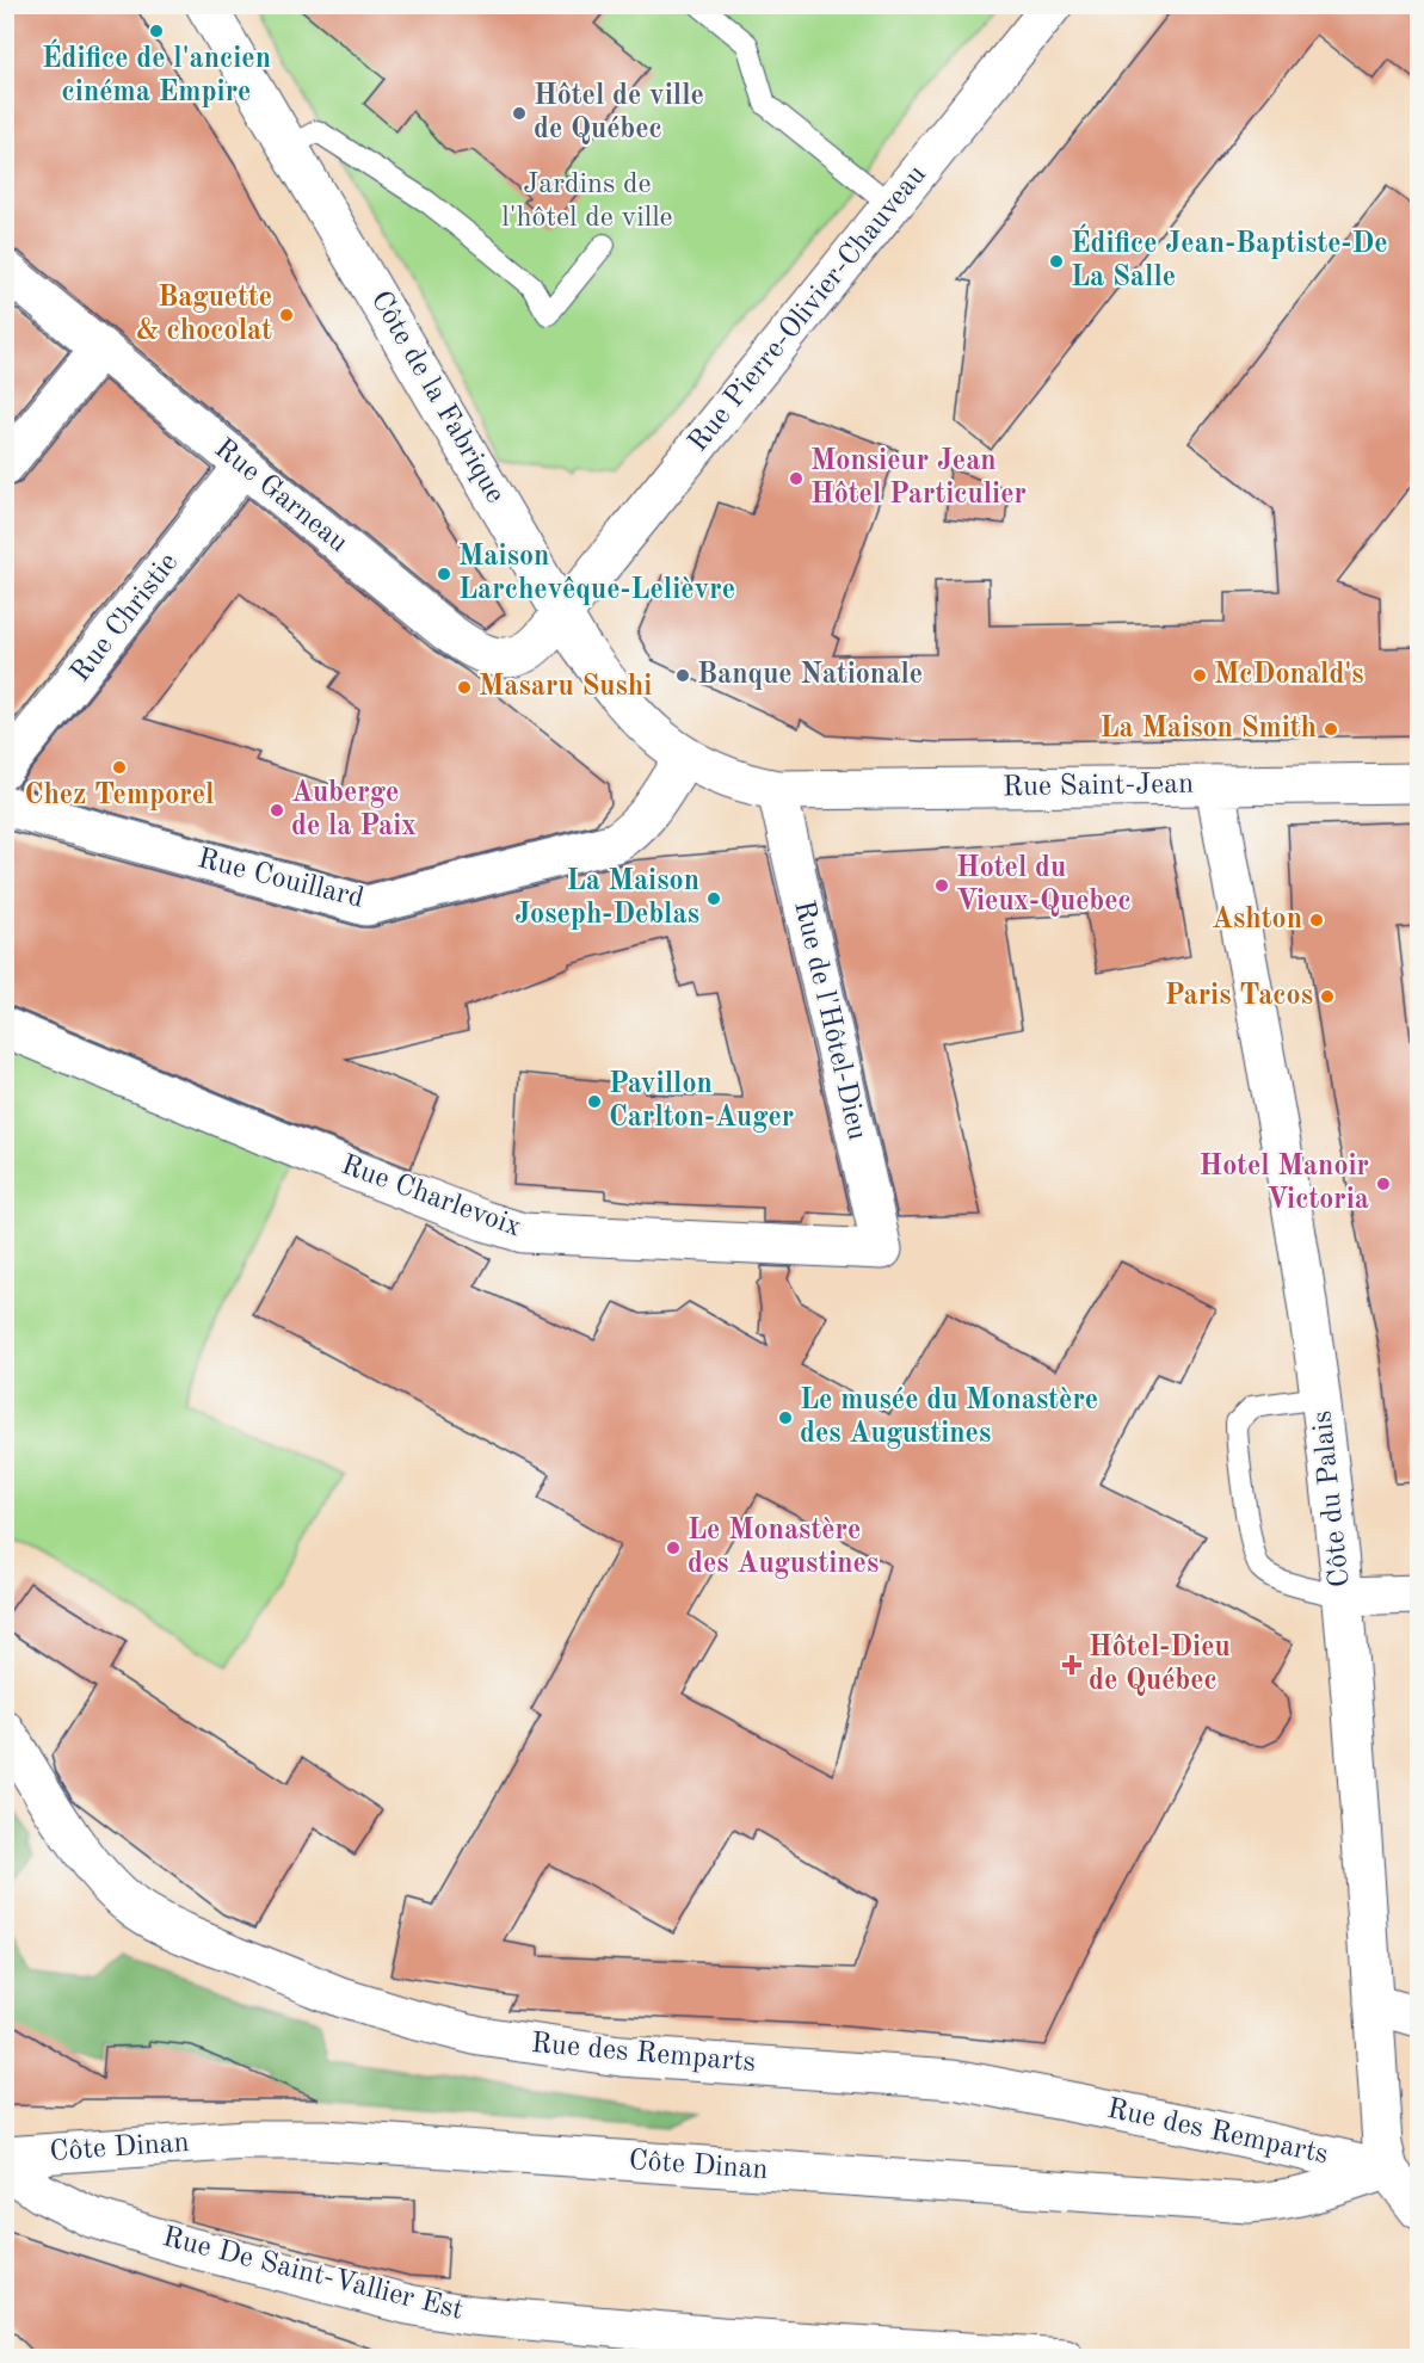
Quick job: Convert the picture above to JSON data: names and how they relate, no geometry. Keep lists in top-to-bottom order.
{
  "streets": {
    "street": [
      "Rue Pierre-Olivier-Chauveau",
      "Côte de la Fabrique",
      "Rue Garneau",
      "Rue Christie",
      "Rue Saint-Jean",
      "Rue Couillard",
      "Rue de l'Hôtel-Dieu",
      "Rue Charlevoix",
      "Côte du Palais",
      "Rue des Remparts",
      "Côte Dinan",
      "Rue De Saint-Vallier Est"
    ]
  },
  "crossings": [
    ["Rue Pierre-Olivier-Chauveau", "Côte de la Fabrique"],
    ["Rue Pierre-Olivier-Chauveau", "Rue Garneau"],
    ["Côte de la Fabrique", "Rue Garneau"],
    ["Côte de la Fabrique", "Rue Saint-Jean"],
    ["Côte de la Fabrique", "Rue Couillard"],
    ["Côte de la Fabrique", "Rue de l'Hôtel-Dieu"],
    ["Rue Garneau", "Rue Christie"],
    ["Rue Saint-Jean", "Rue de l'Hôtel-Dieu"],
    ["Rue Saint-Jean", "Côte du Palais"],
    ["Rue de l'Hôtel-Dieu", "Rue Charlevoix"],
    ["Côte du Palais", "Rue des Remparts"],
    ["Côte du Palais", "Côte Dinan"],
    ["Rue des Remparts", "Côte Dinan"]
  ],
  "parks": ["Jardins de l'hôtel de ville"],
  "places": {
    "other": [
      "Édifice de l'ancien cinéma Empire",
      "Hôtel de ville de Québec",
      "Édifice Jean-Baptiste-De La Salle",
      "Baguette & chocolat",
      "Monsieur Jean Hôtel Particulier",
      "Maison Larchevêque-Lelièvre",
      "Banque Nationale",
      "McDonald's",
      "Masaru Sushi",
      "La Maison Smith",
      "Chez Temporel",
      "Auberge de la Paix",
      "Hotel du Vieux-Quebec",
      "La Maison Joseph-Deblas",
      "Ashton",
      "Paris Tacos",
      "Pavillon Carlton-Auger",
      "Hotel Manoir Victoria",
      "Le musée du Monastère des Augustines",
      "Le Monastère des Augustines"
    ],
    "health": ["Hôtel-Dieu de Québec"]
  }
}
